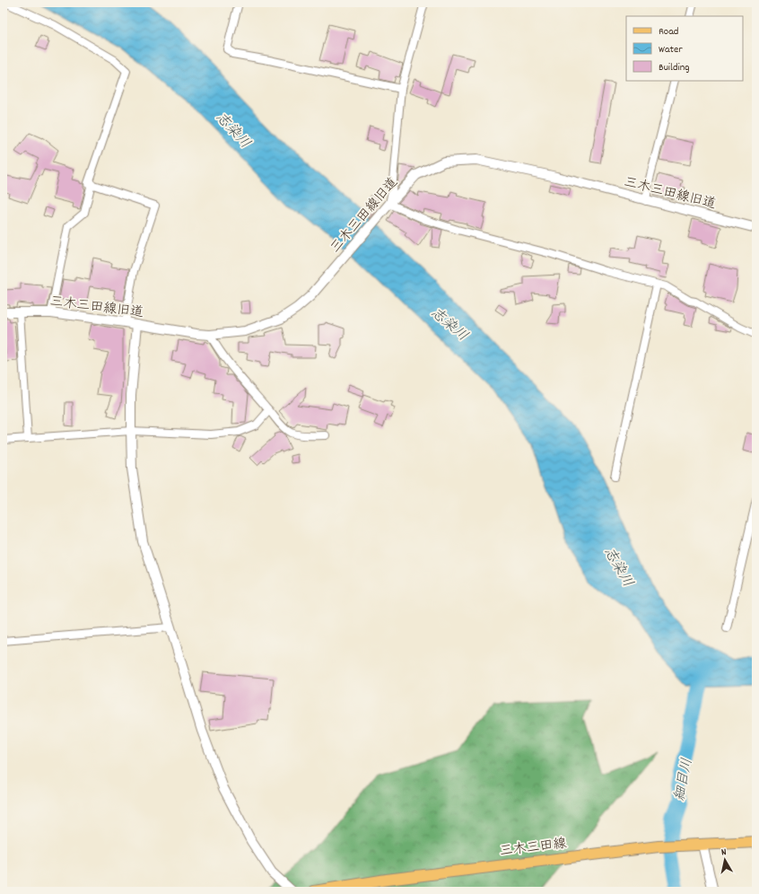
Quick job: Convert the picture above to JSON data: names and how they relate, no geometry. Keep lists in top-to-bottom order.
{
  "streets": {
    "main road": ["三木三田線"],
    "street": ["三木三田線旧道"]
  },
  "water": ["志染川", "細目川"],
  "legend": ["Road", "Water", "Building"],
  "north": "top"
}
